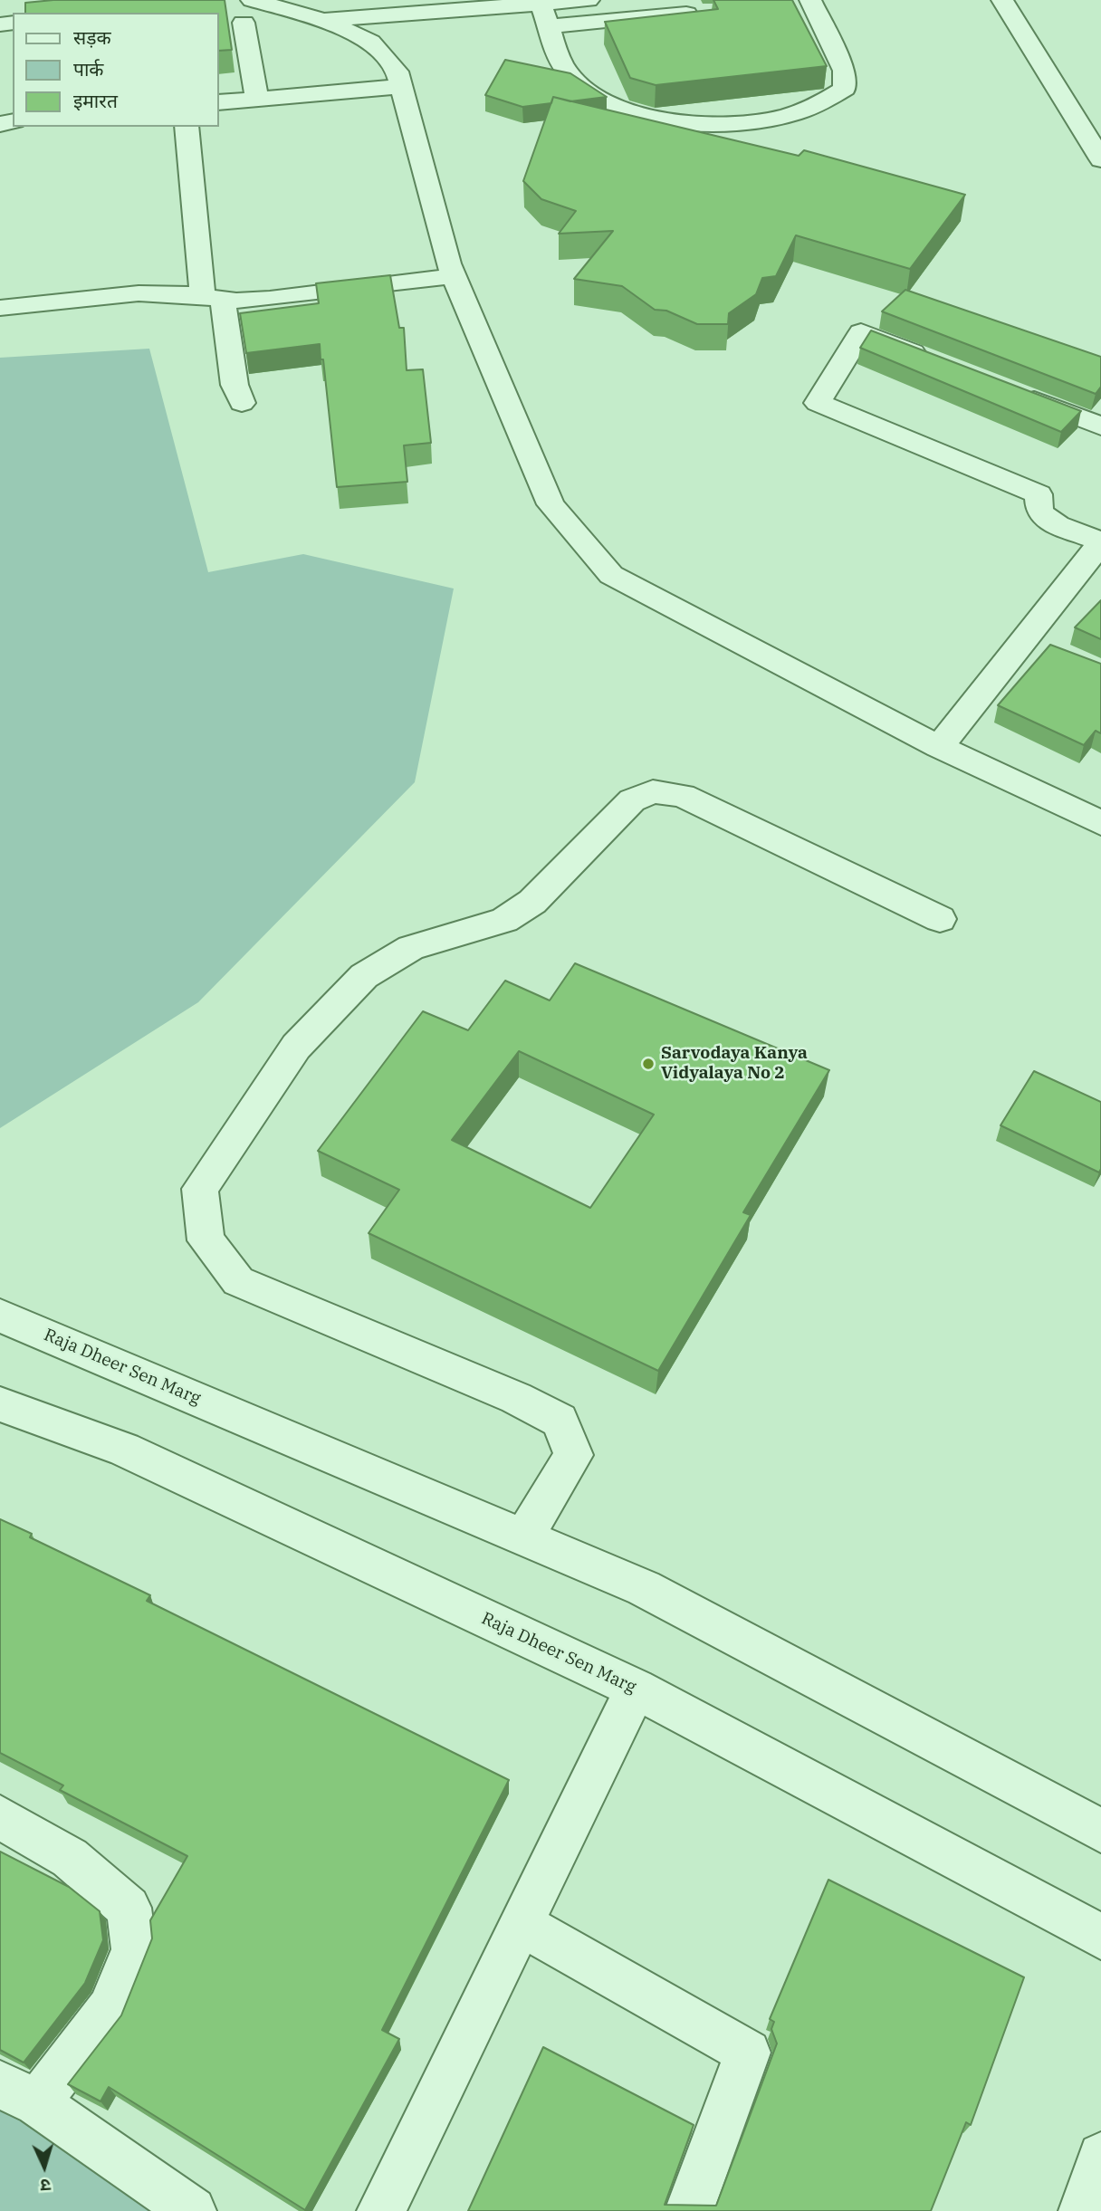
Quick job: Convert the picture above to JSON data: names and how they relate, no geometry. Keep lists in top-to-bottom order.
{
  "streets": {
    "street": ["Raja Dheer Sen Marg"]
  },
  "places": ["Sarvodaya Kanya Vidyalaya No 2"],
  "legend": ["सड़क", "पार्क", "इमारत"],
  "north": "bottom"
}
